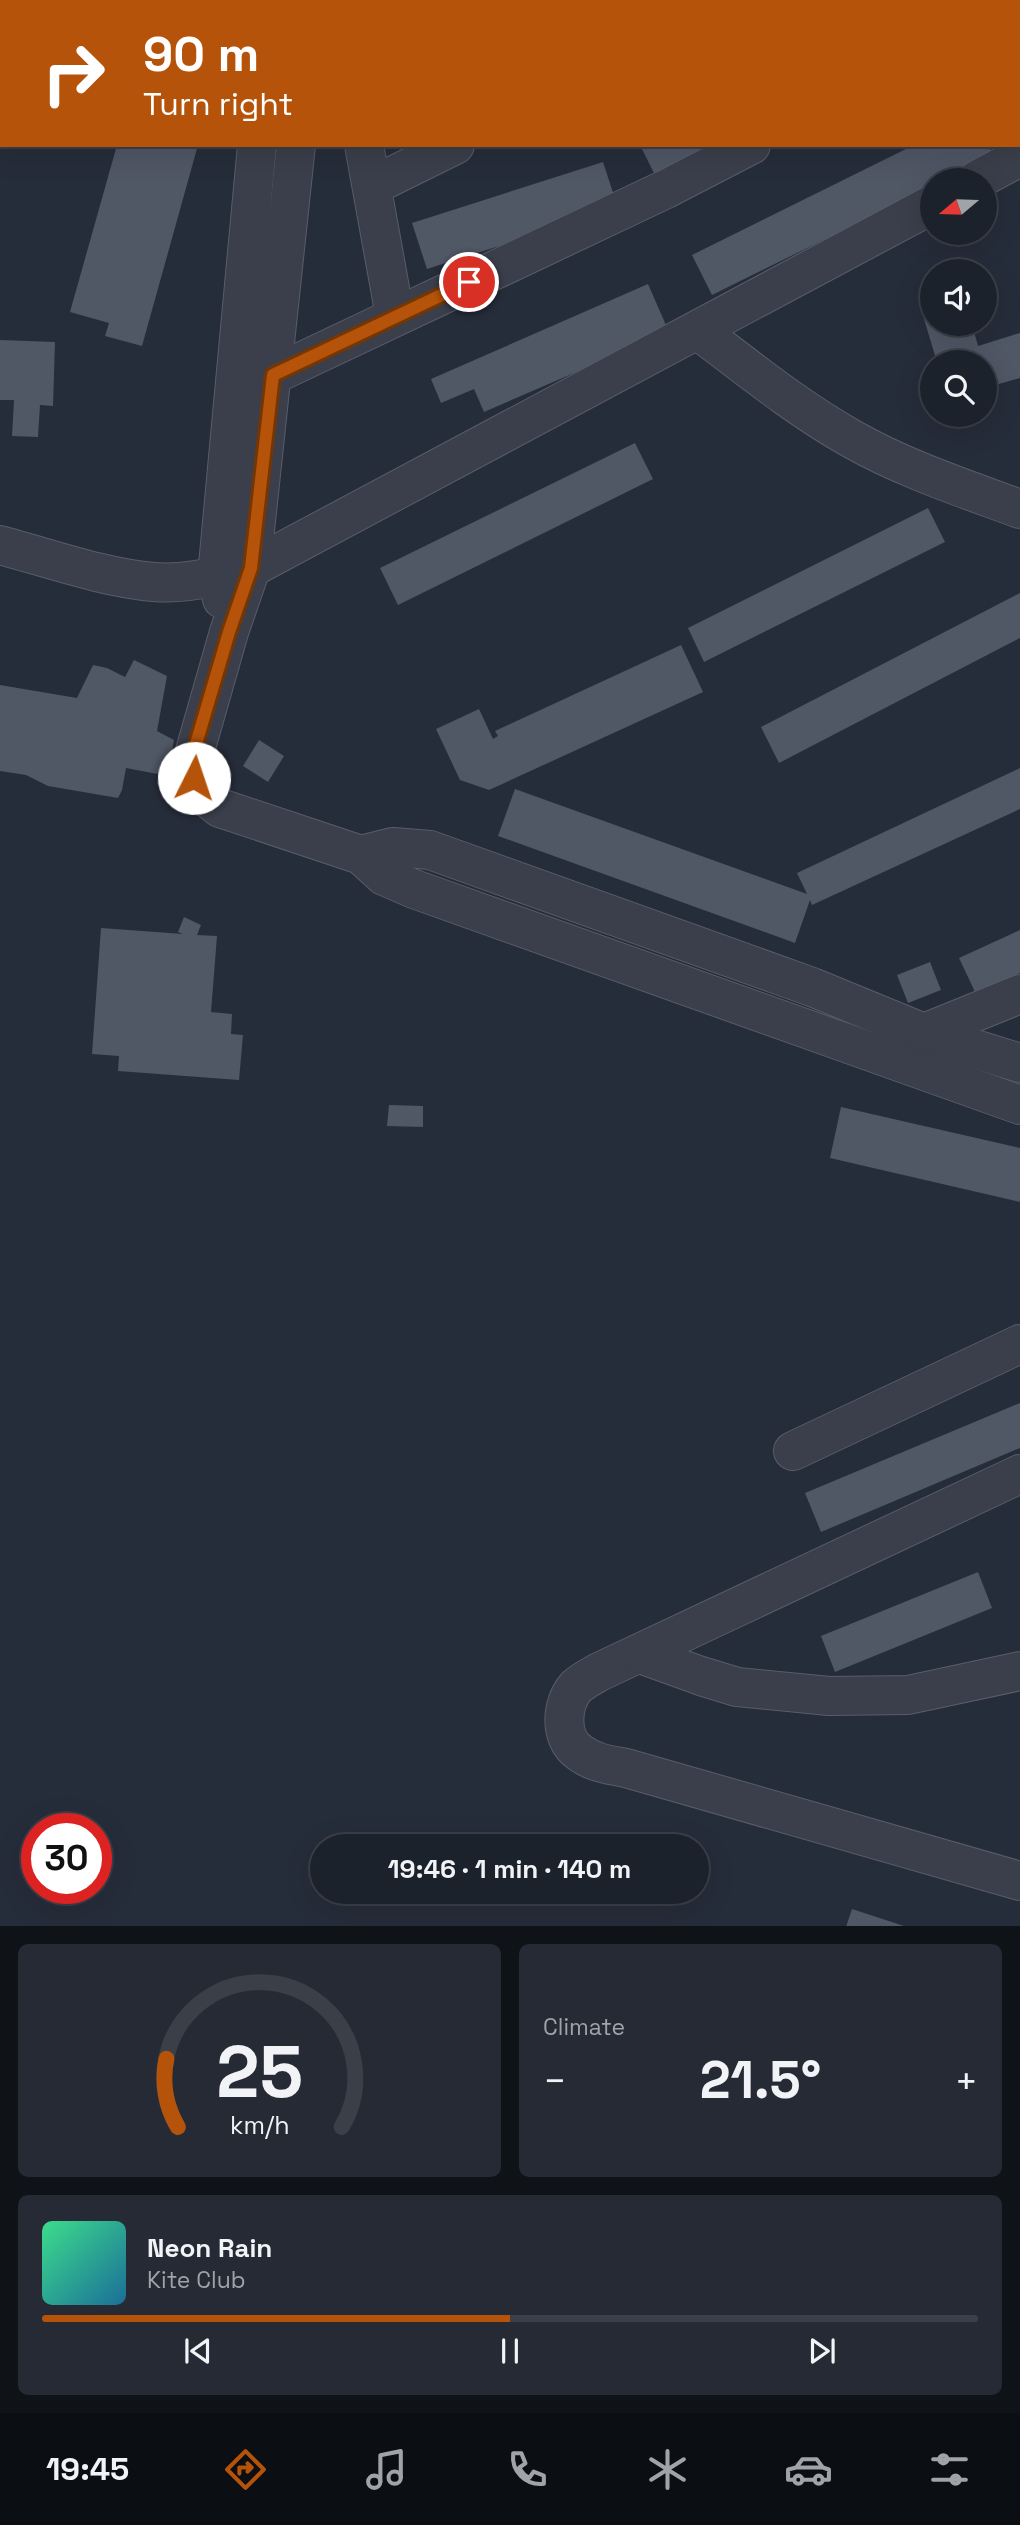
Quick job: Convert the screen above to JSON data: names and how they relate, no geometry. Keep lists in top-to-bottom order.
{
  "north": "left",
  "page": {
    "turn": ["90 m", "Turn right"],
    "limit": "30",
    "trip": "19:46 · 1 min · 140 m",
    "tile": "Climate",
    "heat": ["−", "21.5°", "+"],
    "song": ["Neon Rain", "Kite Club"],
    "tabs": "19:45",
    "gauge": ["25", "km/h"]
  }
}
